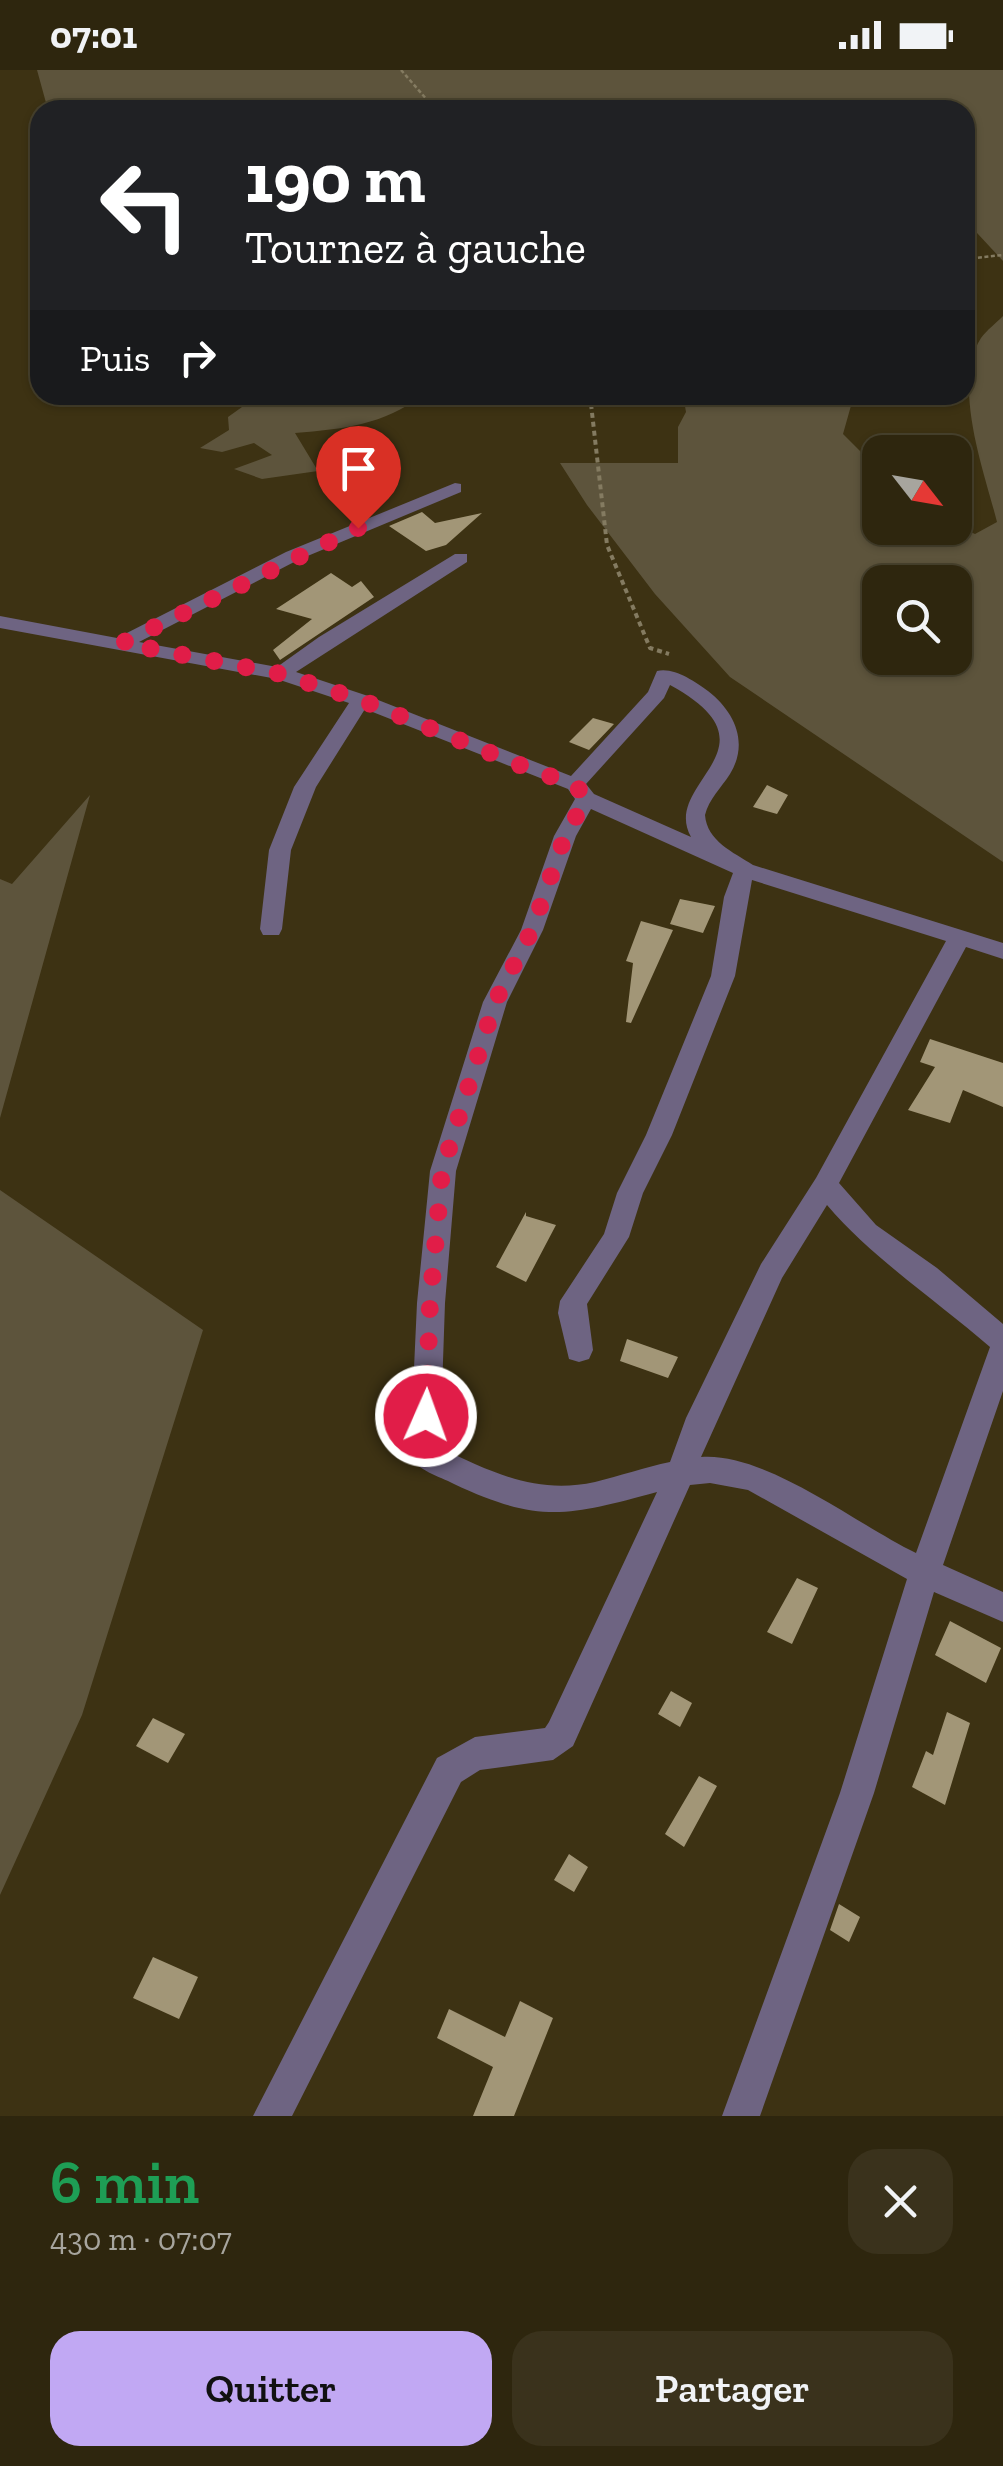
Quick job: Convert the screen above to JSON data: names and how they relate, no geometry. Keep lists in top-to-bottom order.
{
  "north": "bottom right",
  "page": {
    "status": "07:01",
    "turn": ["190 m", "Tournez à gauche"],
    "then": "Puis",
    "heading": ["6 min", "430 m · 07:07"],
    "buttons": ["Quitter", "Partager"]
  }
}
